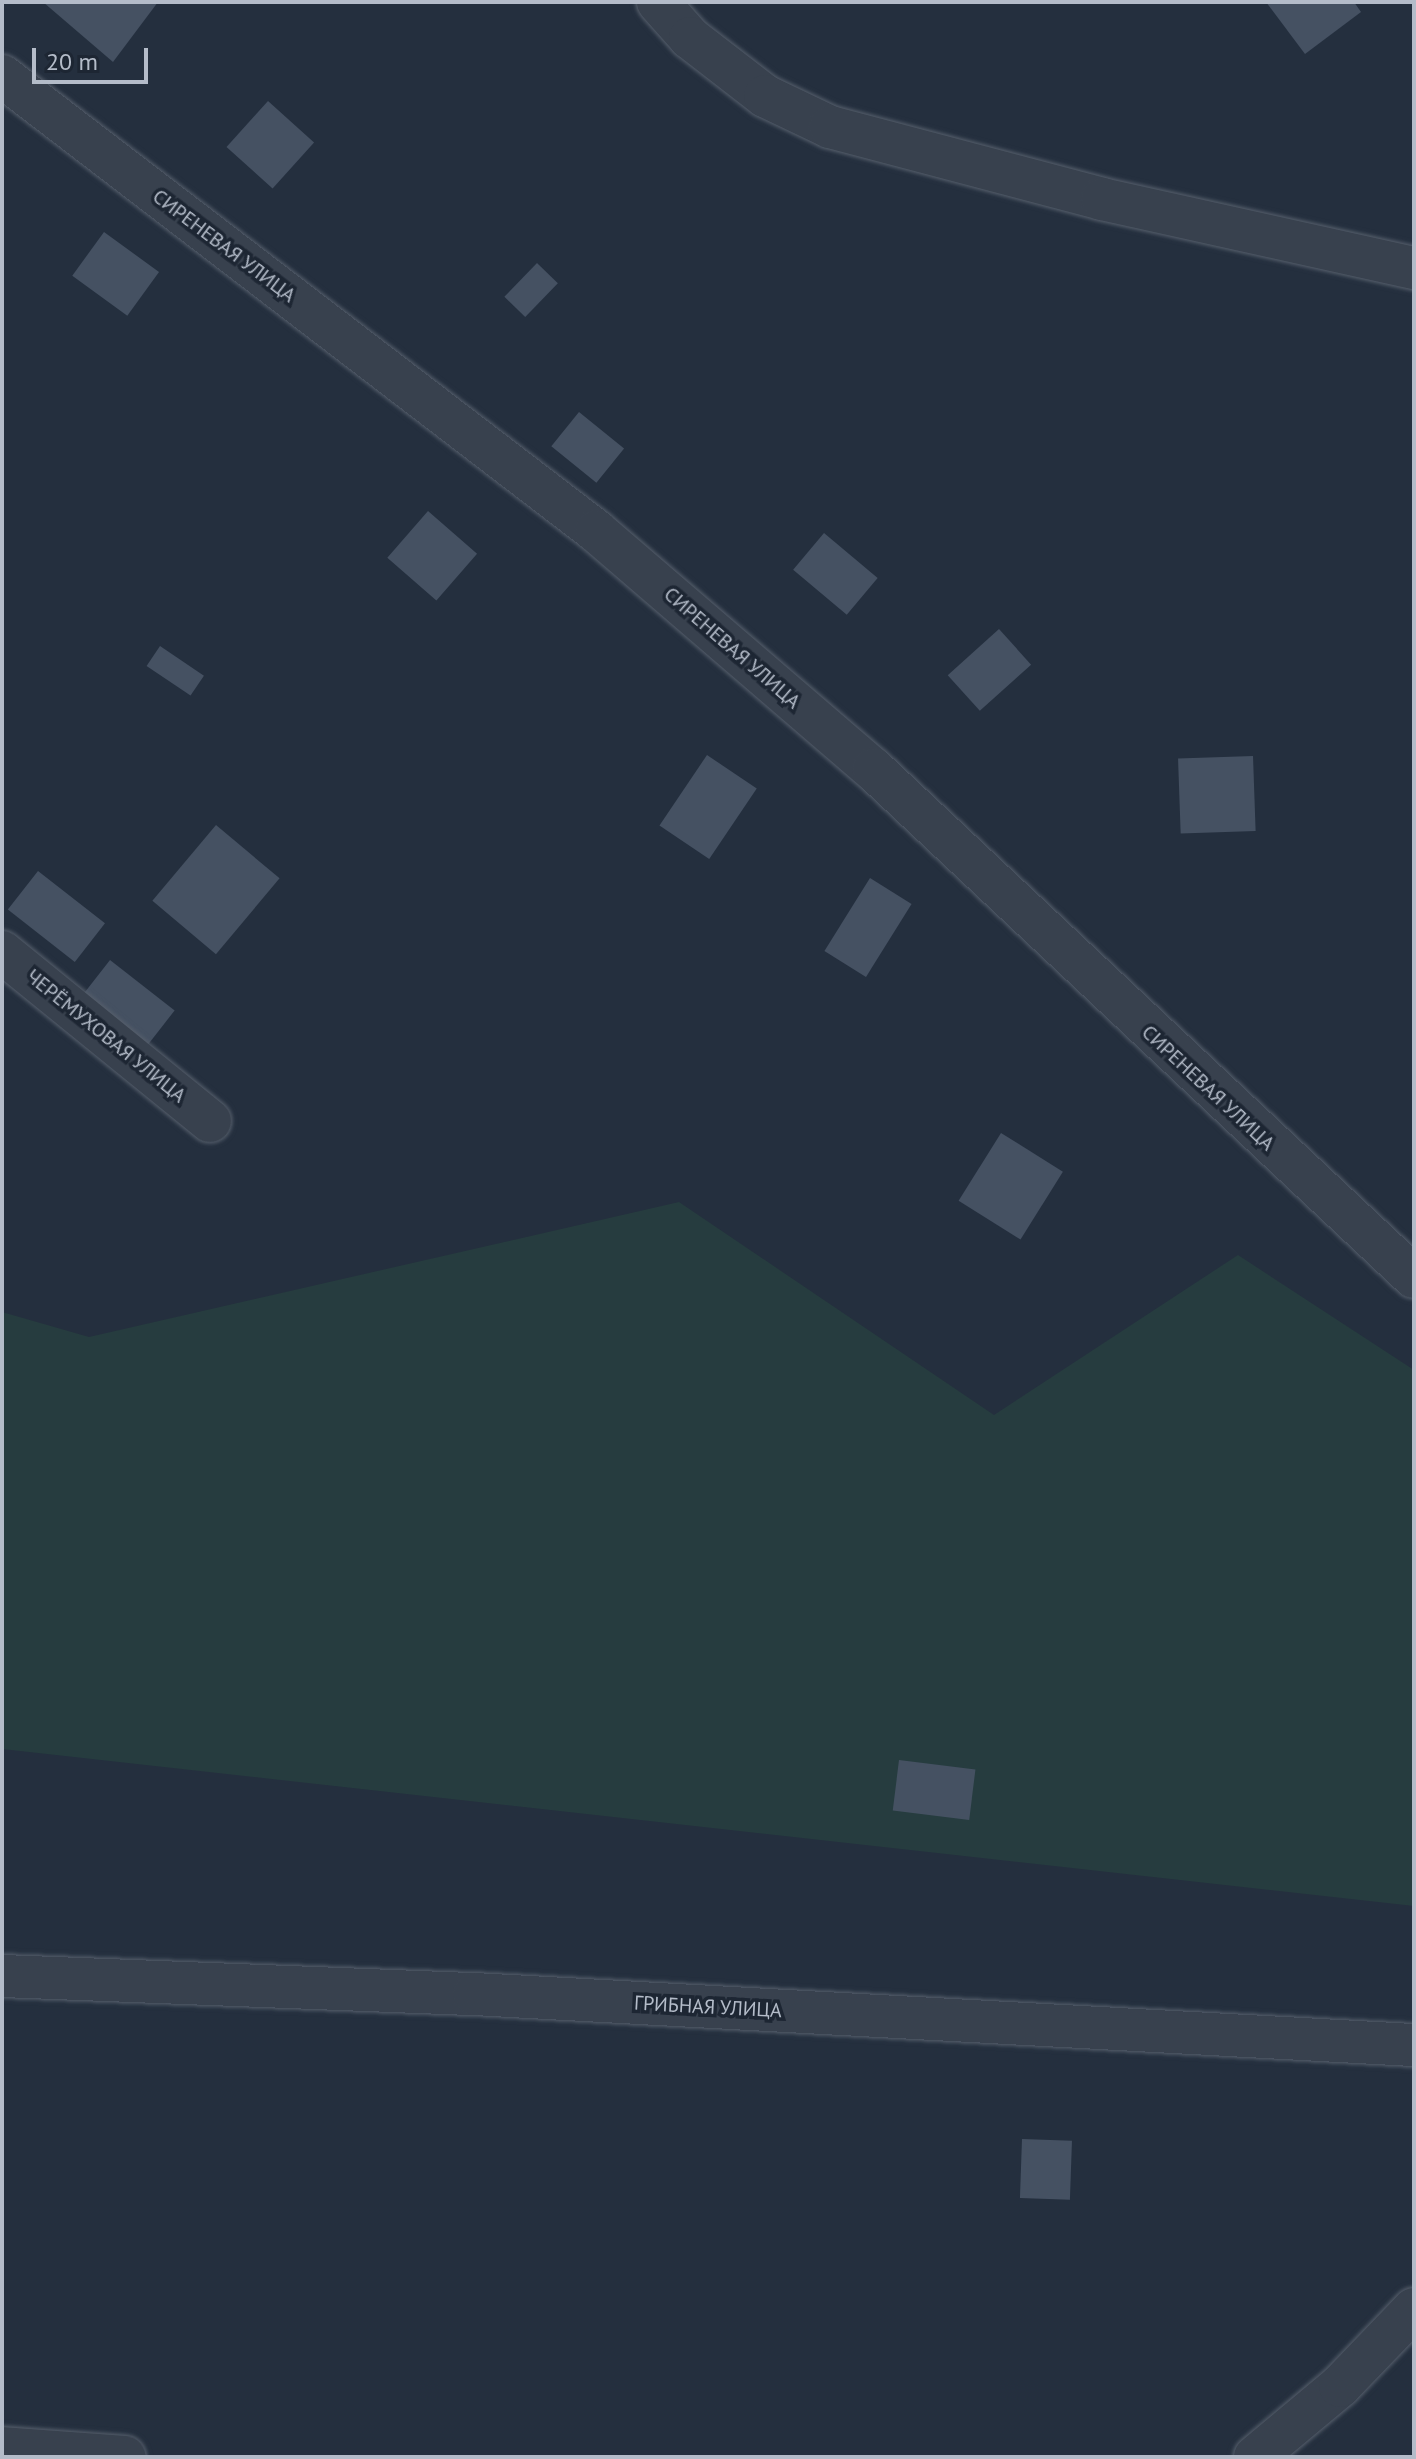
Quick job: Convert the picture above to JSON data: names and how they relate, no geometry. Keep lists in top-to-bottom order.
{
  "streets": {
    "street": ["СИРЕНЕВАЯ УЛИЦА", "ЧЕРЁМУХОВАЯ УЛИЦА", "ГРИБНАЯ УЛИЦА"]
  },
  "scale_bar": "20 m"
}
